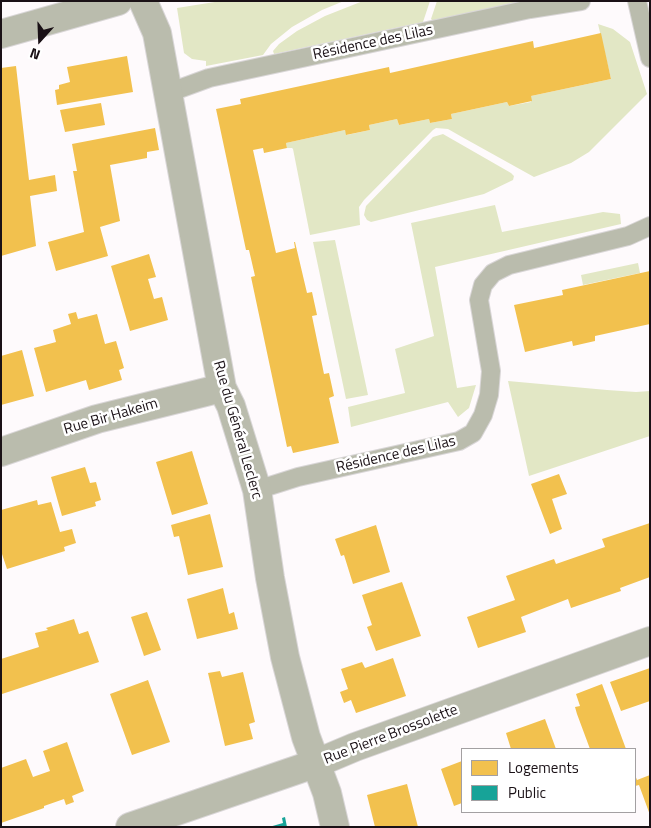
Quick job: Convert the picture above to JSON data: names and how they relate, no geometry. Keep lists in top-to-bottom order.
{
  "streets": {
    "street": ["Rue Bir Hakeim", "Rue du Général Leclerc", "Rue Pierre Brossolette"],
    "lane": ["Résidence des Lilas"]
  },
  "crossings": [
    ["Résidence des Lilas", "Rue du Général Leclerc"],
    ["Rue Bir Hakeim", "Rue du Général Leclerc"],
    ["Rue du Général Leclerc", "Rue Pierre Brossolette"]
  ],
  "legend": ["Logements", "Public"],
  "north": "bottom"
}
